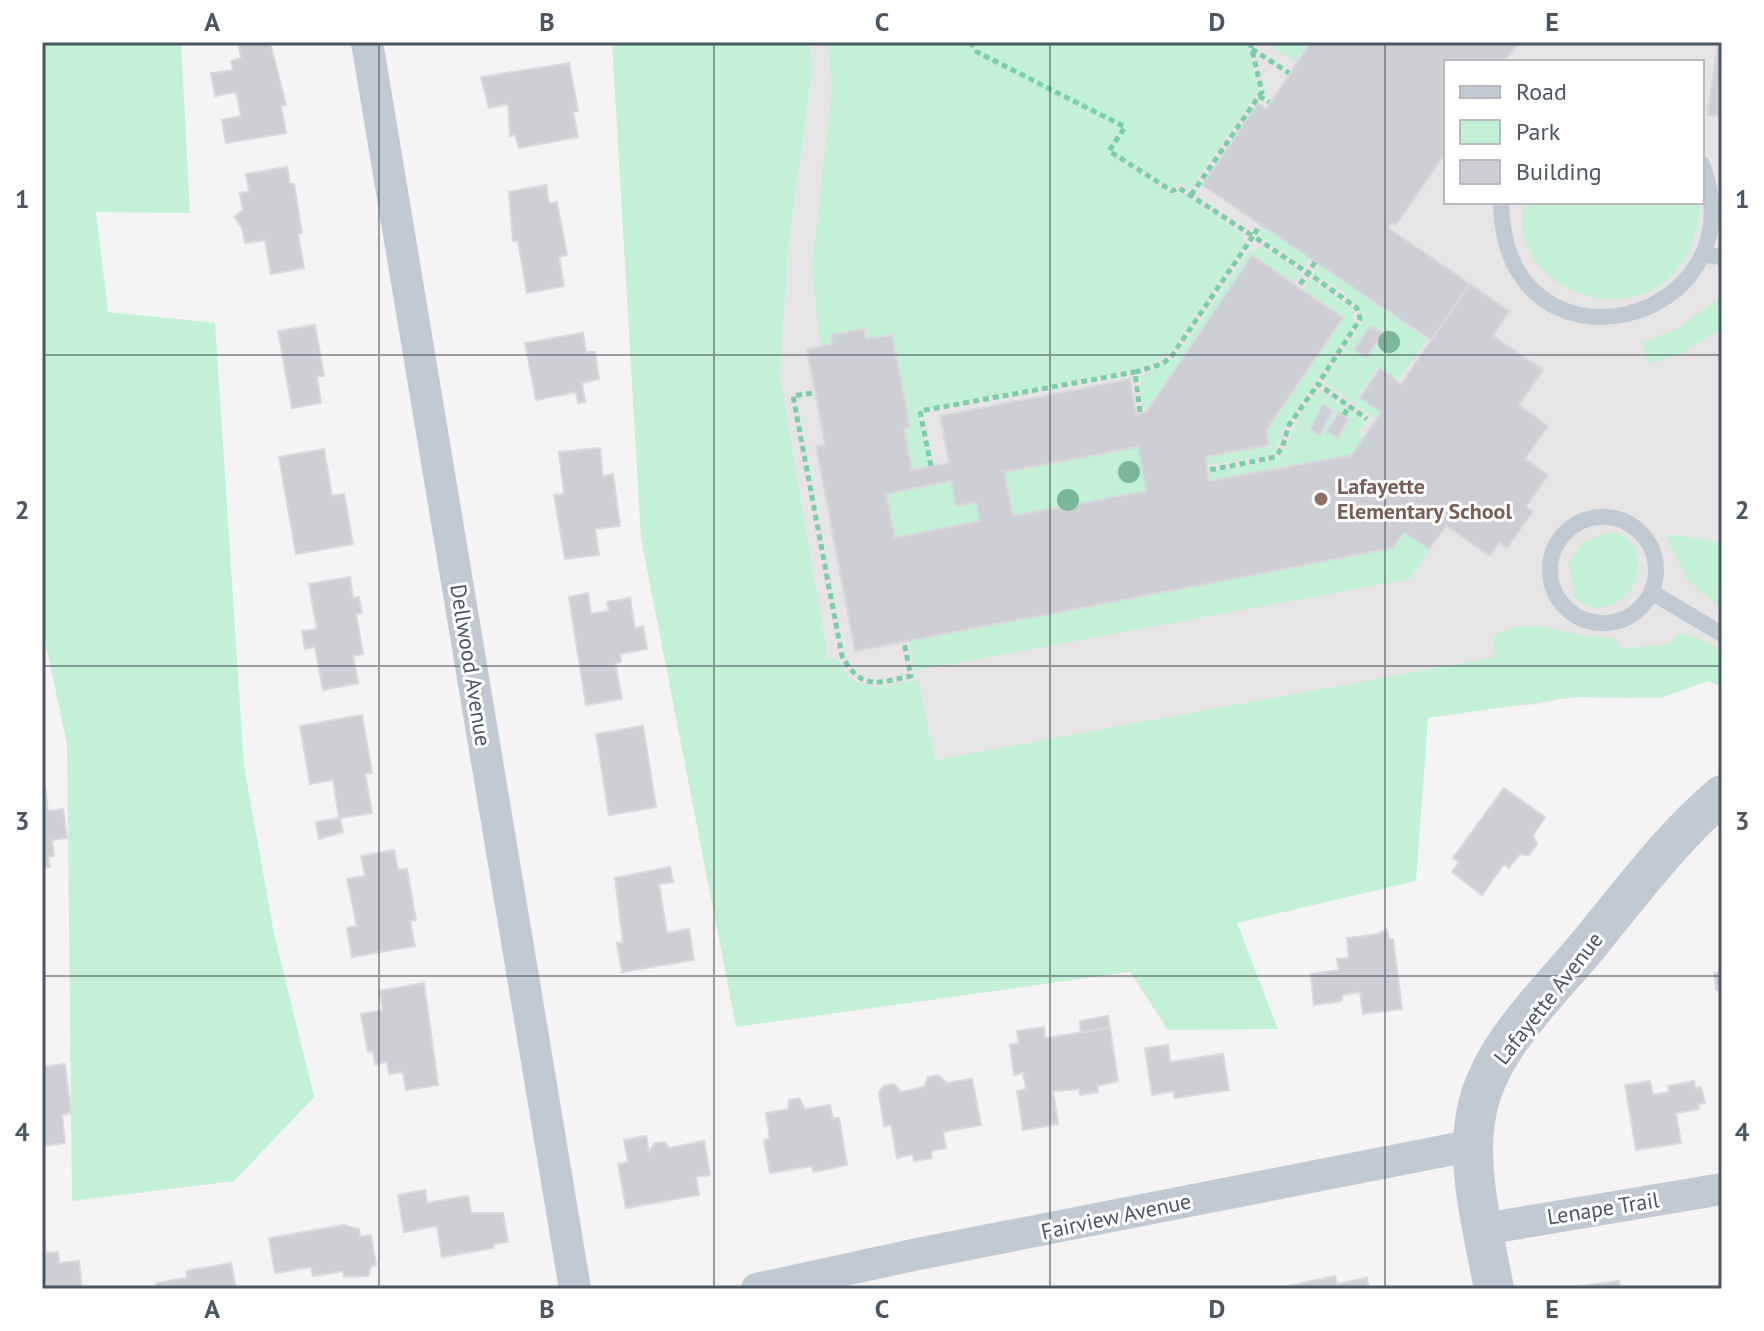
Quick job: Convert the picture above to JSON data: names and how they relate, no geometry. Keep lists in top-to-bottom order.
{
  "streets": {
    "street": [
      "Dellwood Avenue",
      "Lafayette Avenue",
      "Lenape Trail",
      "Fairview Avenue"
    ]
  },
  "crossings": [
    ["Lafayette Avenue", "Lenape Trail"],
    ["Lafayette Avenue", "Fairview Avenue"]
  ],
  "places": ["Lafayette Elementary School"],
  "legend": ["Road", "Park", "Building"],
  "grid": {
    "columns": [
      "A",
      "B",
      "C",
      "D",
      "E"
    ],
    "rows": [
      "1",
      "2",
      "3",
      "4"
    ]
  }
}
